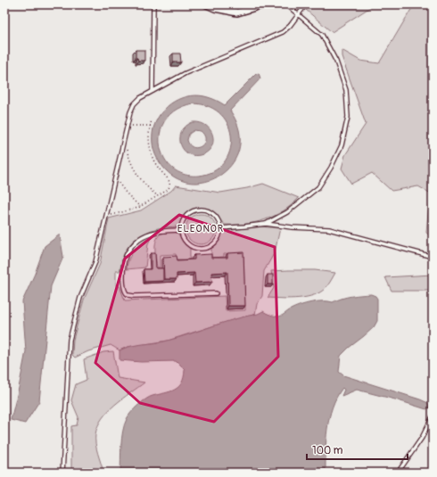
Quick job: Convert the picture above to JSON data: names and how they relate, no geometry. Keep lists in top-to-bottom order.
{
  "districts": ["ELEONOR"],
  "scale_bar": "100 m"
}
